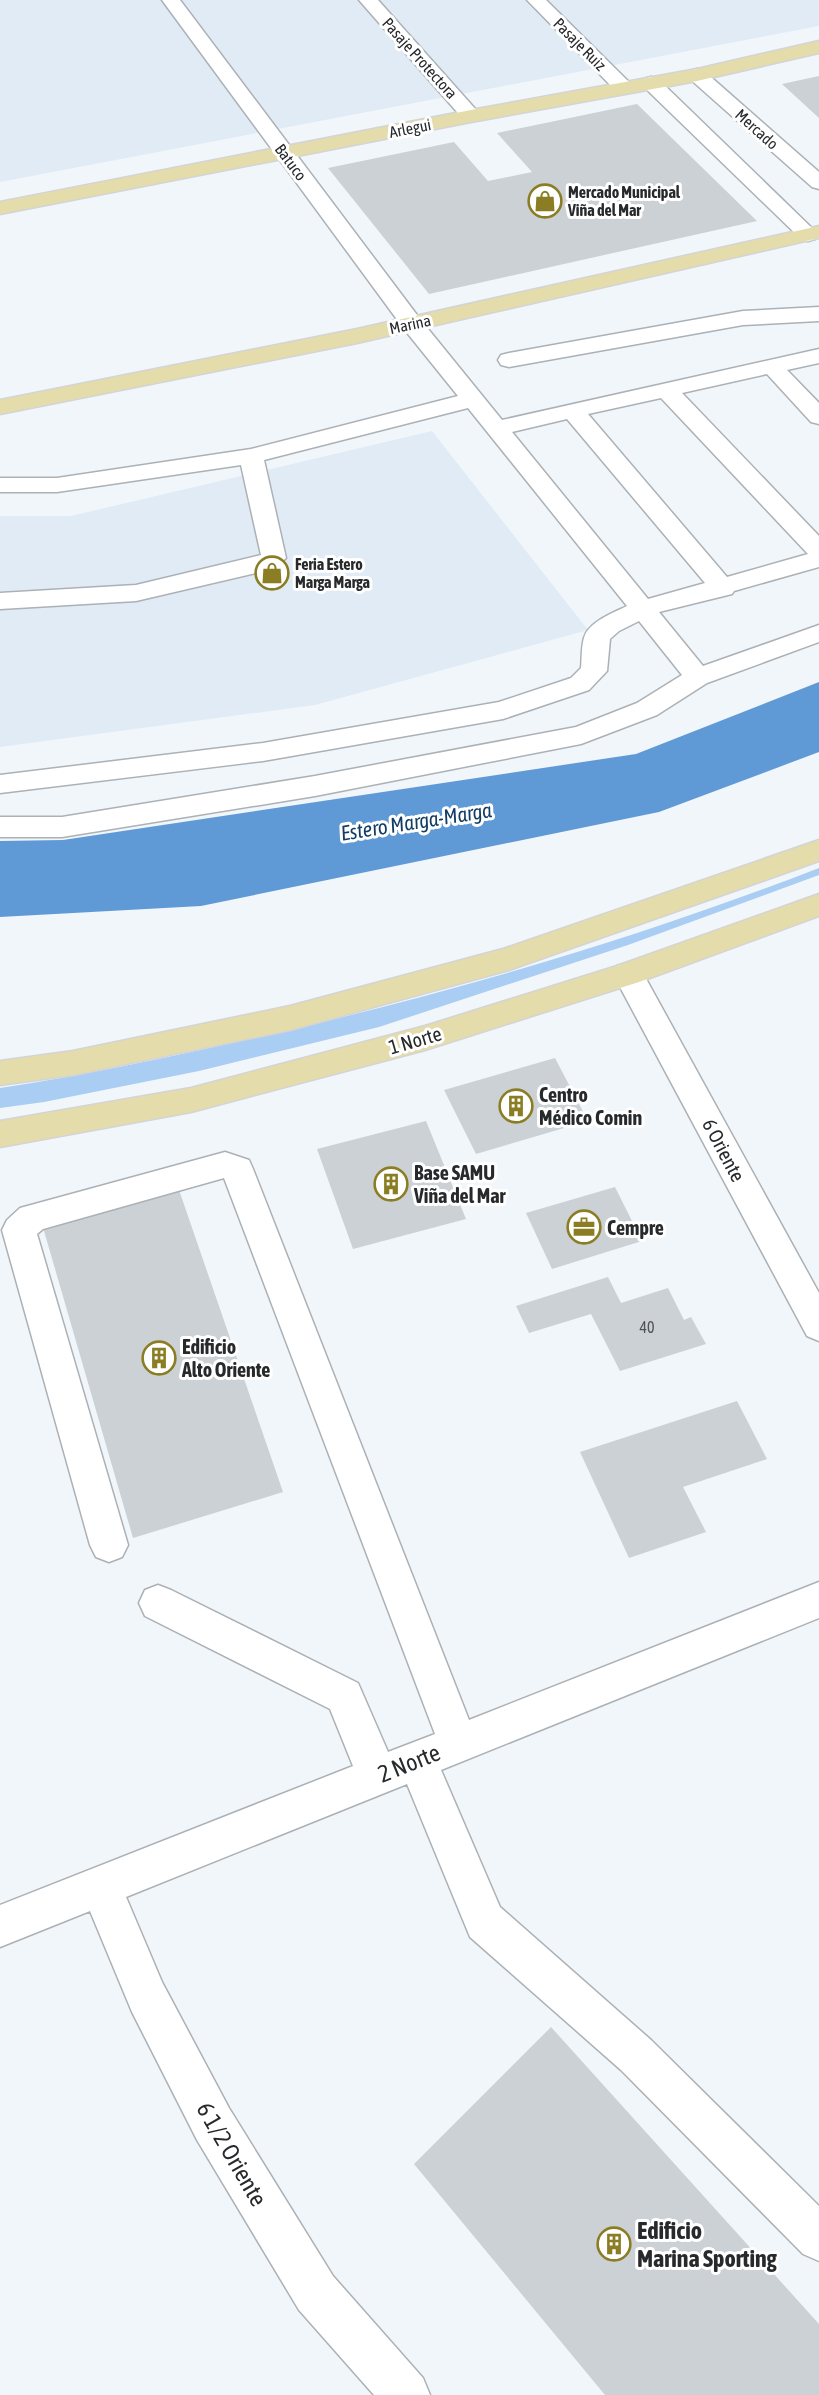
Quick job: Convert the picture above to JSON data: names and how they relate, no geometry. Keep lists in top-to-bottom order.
{
  "streets": {
    "main road": ["Arlegui", "Marina", "1 Norte"],
    "street": [
      "Pasaje Ruiz",
      "Pasaje Protectora",
      "Mercado",
      "Batuco",
      "6 Oriente",
      "2 Norte",
      "6 1/2 Oriente"
    ]
  },
  "crossings": [
    ["Pasaje Ruiz", "Arlegui"],
    ["Pasaje Protectora", "Arlegui"],
    ["Arlegui", "Mercado"],
    ["Arlegui", "Batuco"],
    ["Batuco", "Marina"],
    ["1 Norte", "6 Oriente"],
    ["2 Norte", "6 1/2 Oriente"]
  ],
  "water": ["Estero Marga-Marga"],
  "places": {
    "shop": ["Mercado Municipal Viña del Mar", "Feria Estero Marga Marga"],
    "building": [
      "Centro Médico Comin",
      "Base SAMU Viña del Mar",
      "Edificio Alto Oriente",
      "Edificio Marina Sporting"
    ],
    "office": ["Cempre"]
  },
  "house_numbers": ["40"]
}
